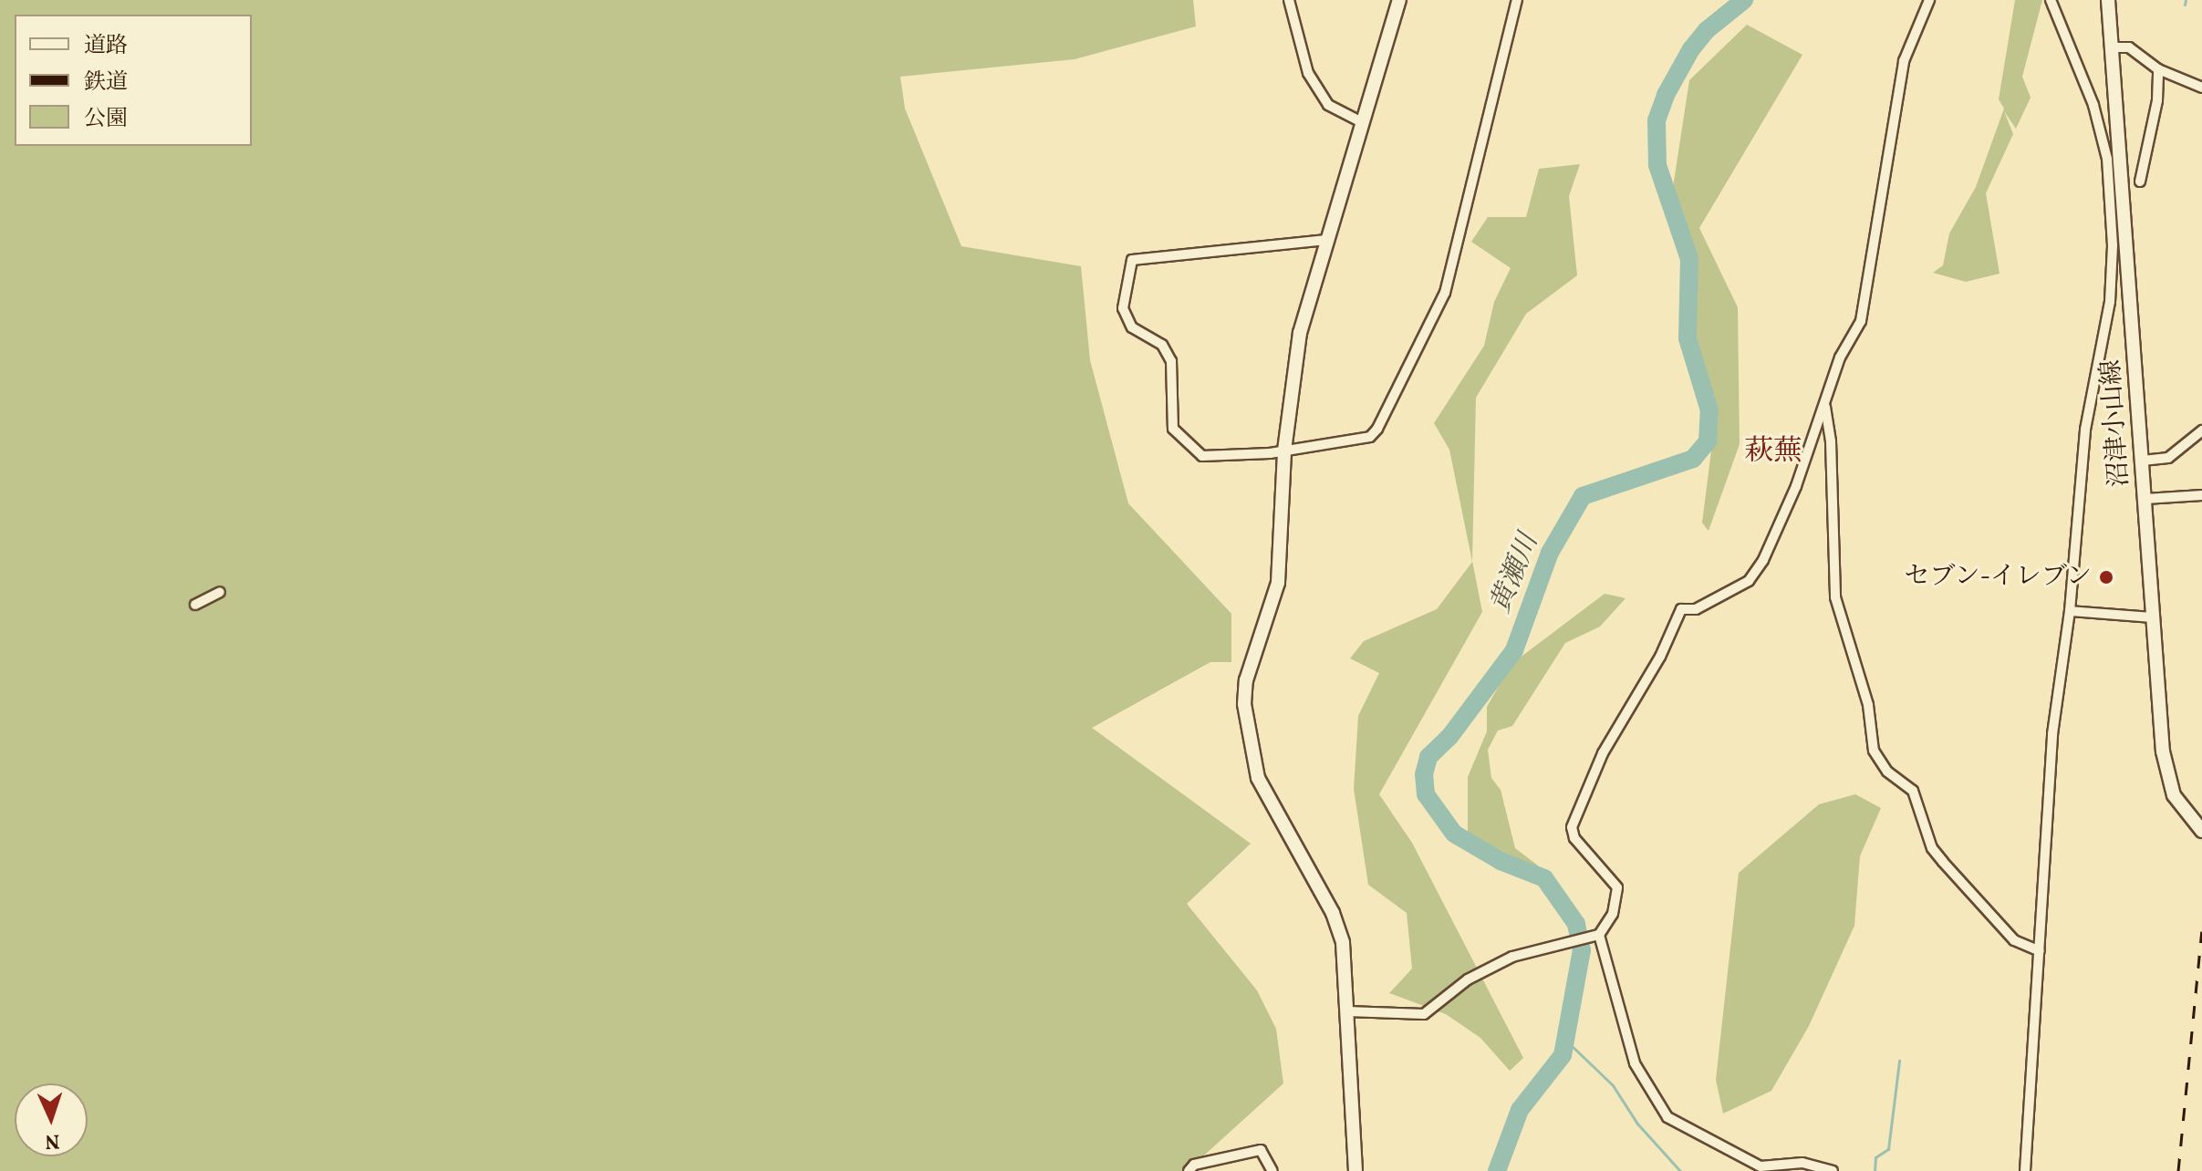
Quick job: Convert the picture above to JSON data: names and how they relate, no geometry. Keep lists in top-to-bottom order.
{
  "streets": {
    "street": ["沼津小山線"]
  },
  "districts": ["萩蕪"],
  "water": ["黄瀬川"],
  "places": ["セブン-イレブン"],
  "legend": ["道路", "鉄道", "公園"],
  "north": "bottom"
}
